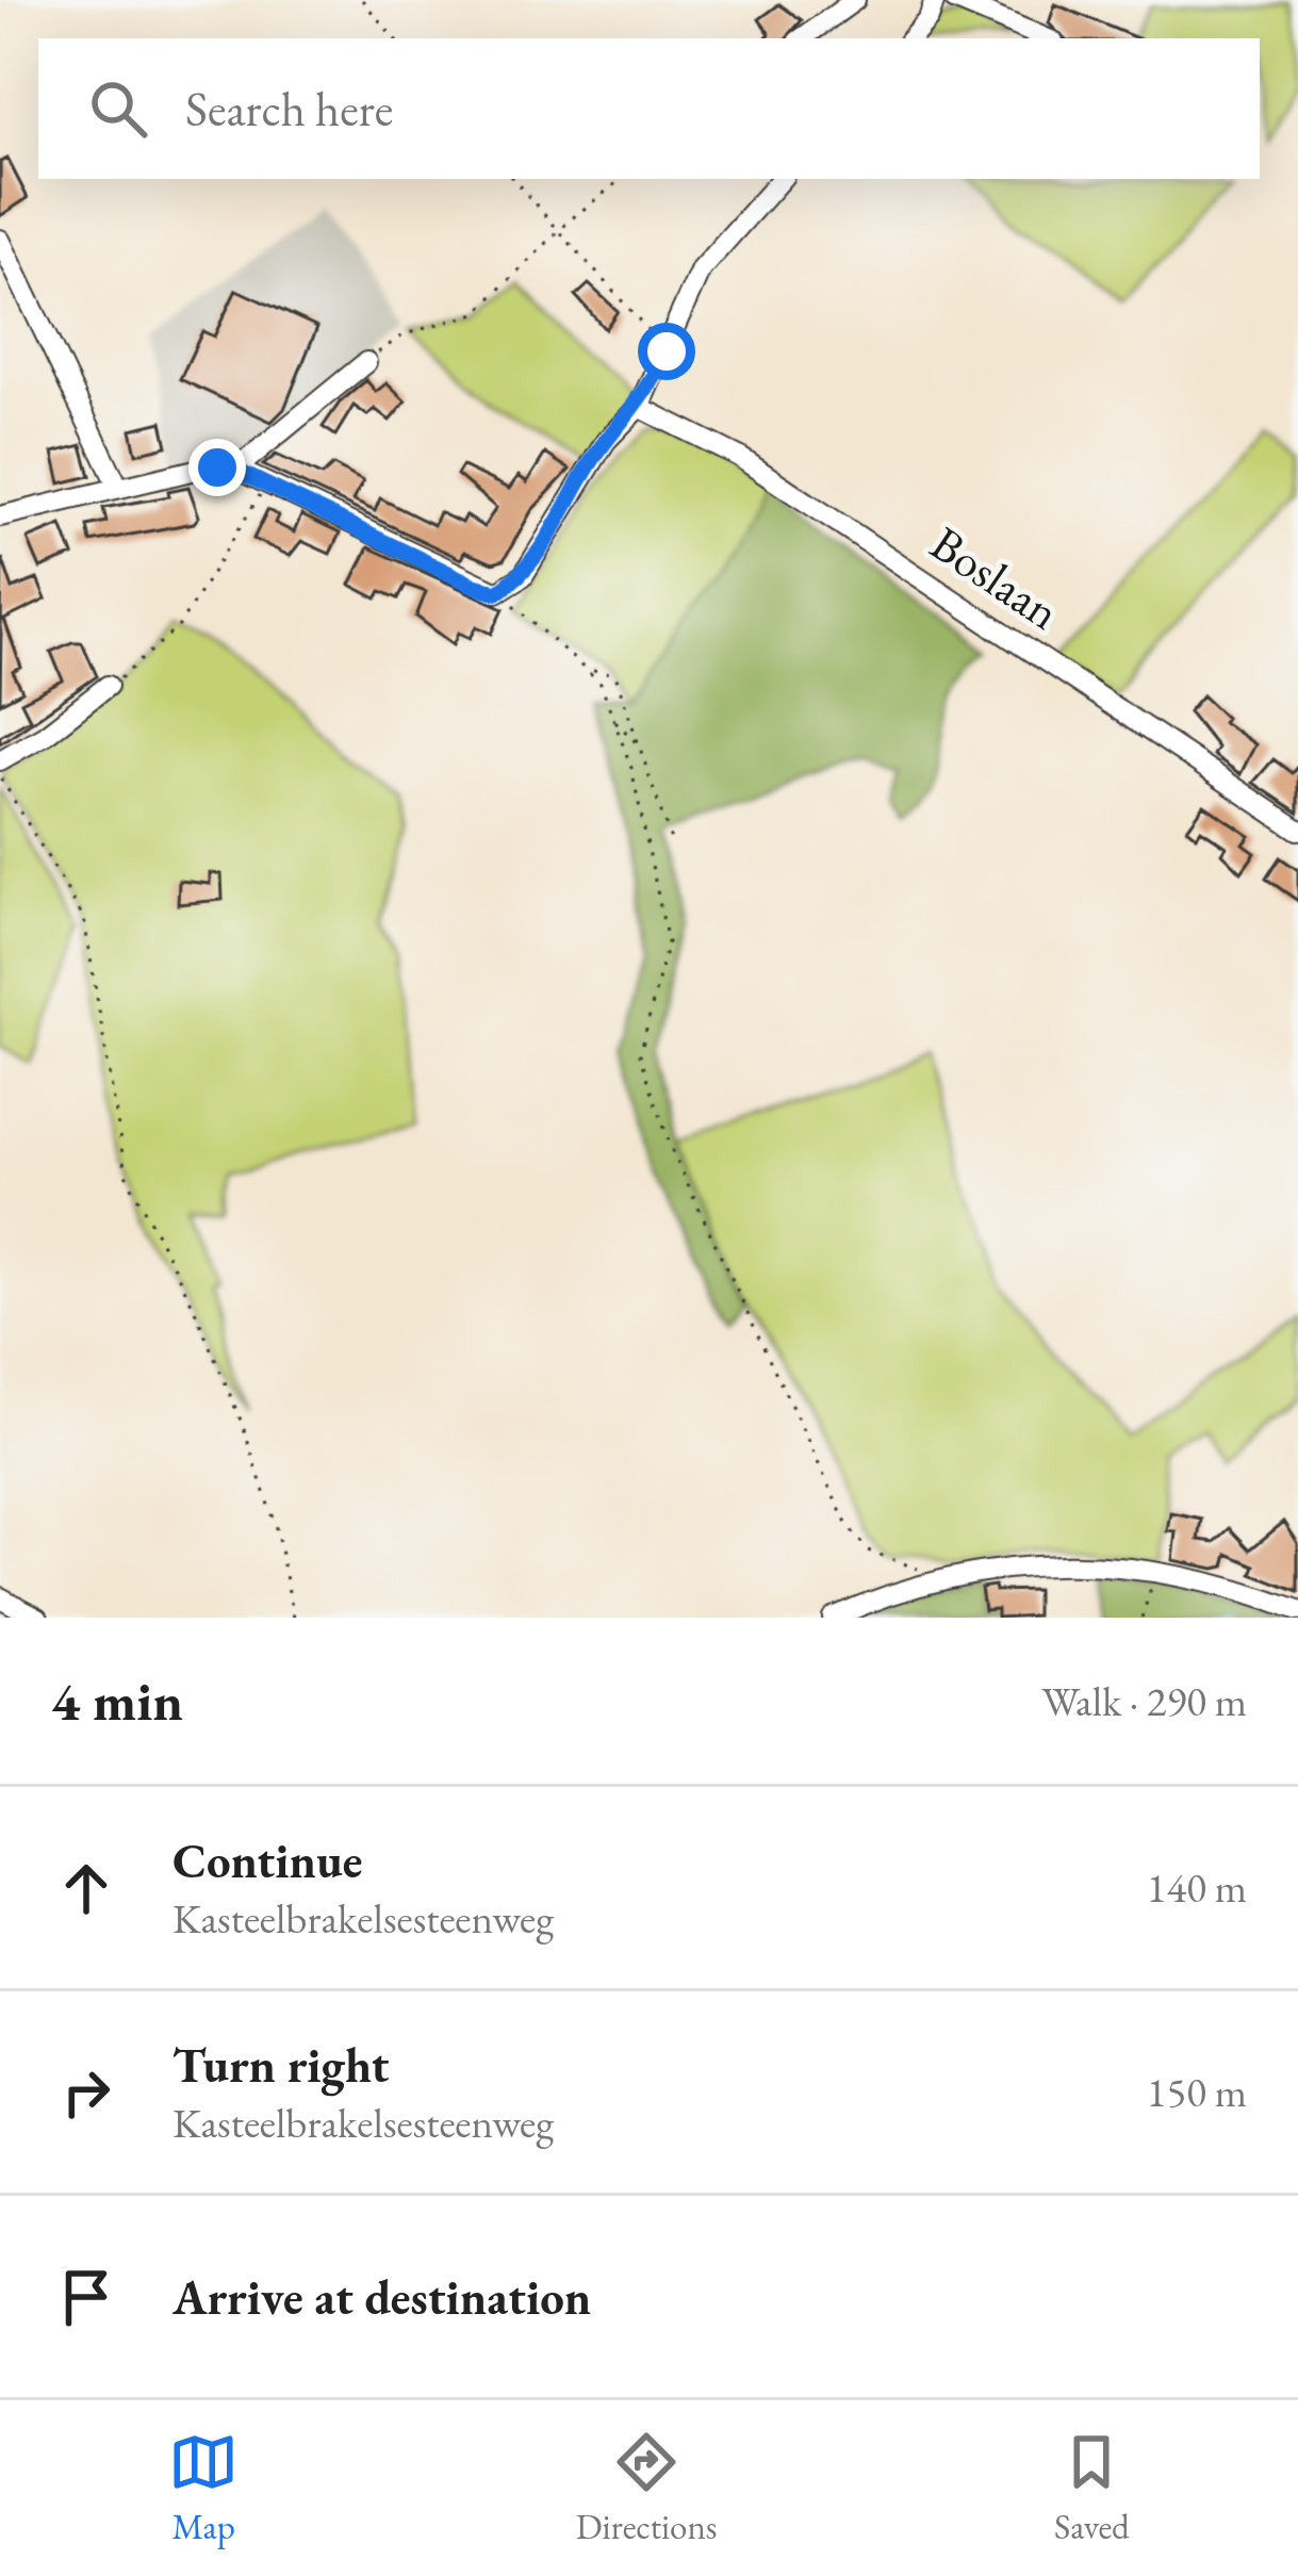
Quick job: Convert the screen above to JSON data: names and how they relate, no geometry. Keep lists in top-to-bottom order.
{
  "streets": {
    "street": ["Boslaan"]
  },
  "page": {
    "search": "Search here",
    "heading": ["4 min", "Walk · 290 m"],
    "list": [
      ["Continue", "Kasteelbrakelsesteenweg", "140 m"],
      ["Turn right", "Kasteelbrakelsesteenweg", "150 m"],
      "Arrive at destination"
    ],
    "nav": ["Map", "Directions", "Saved"]
  }
}
